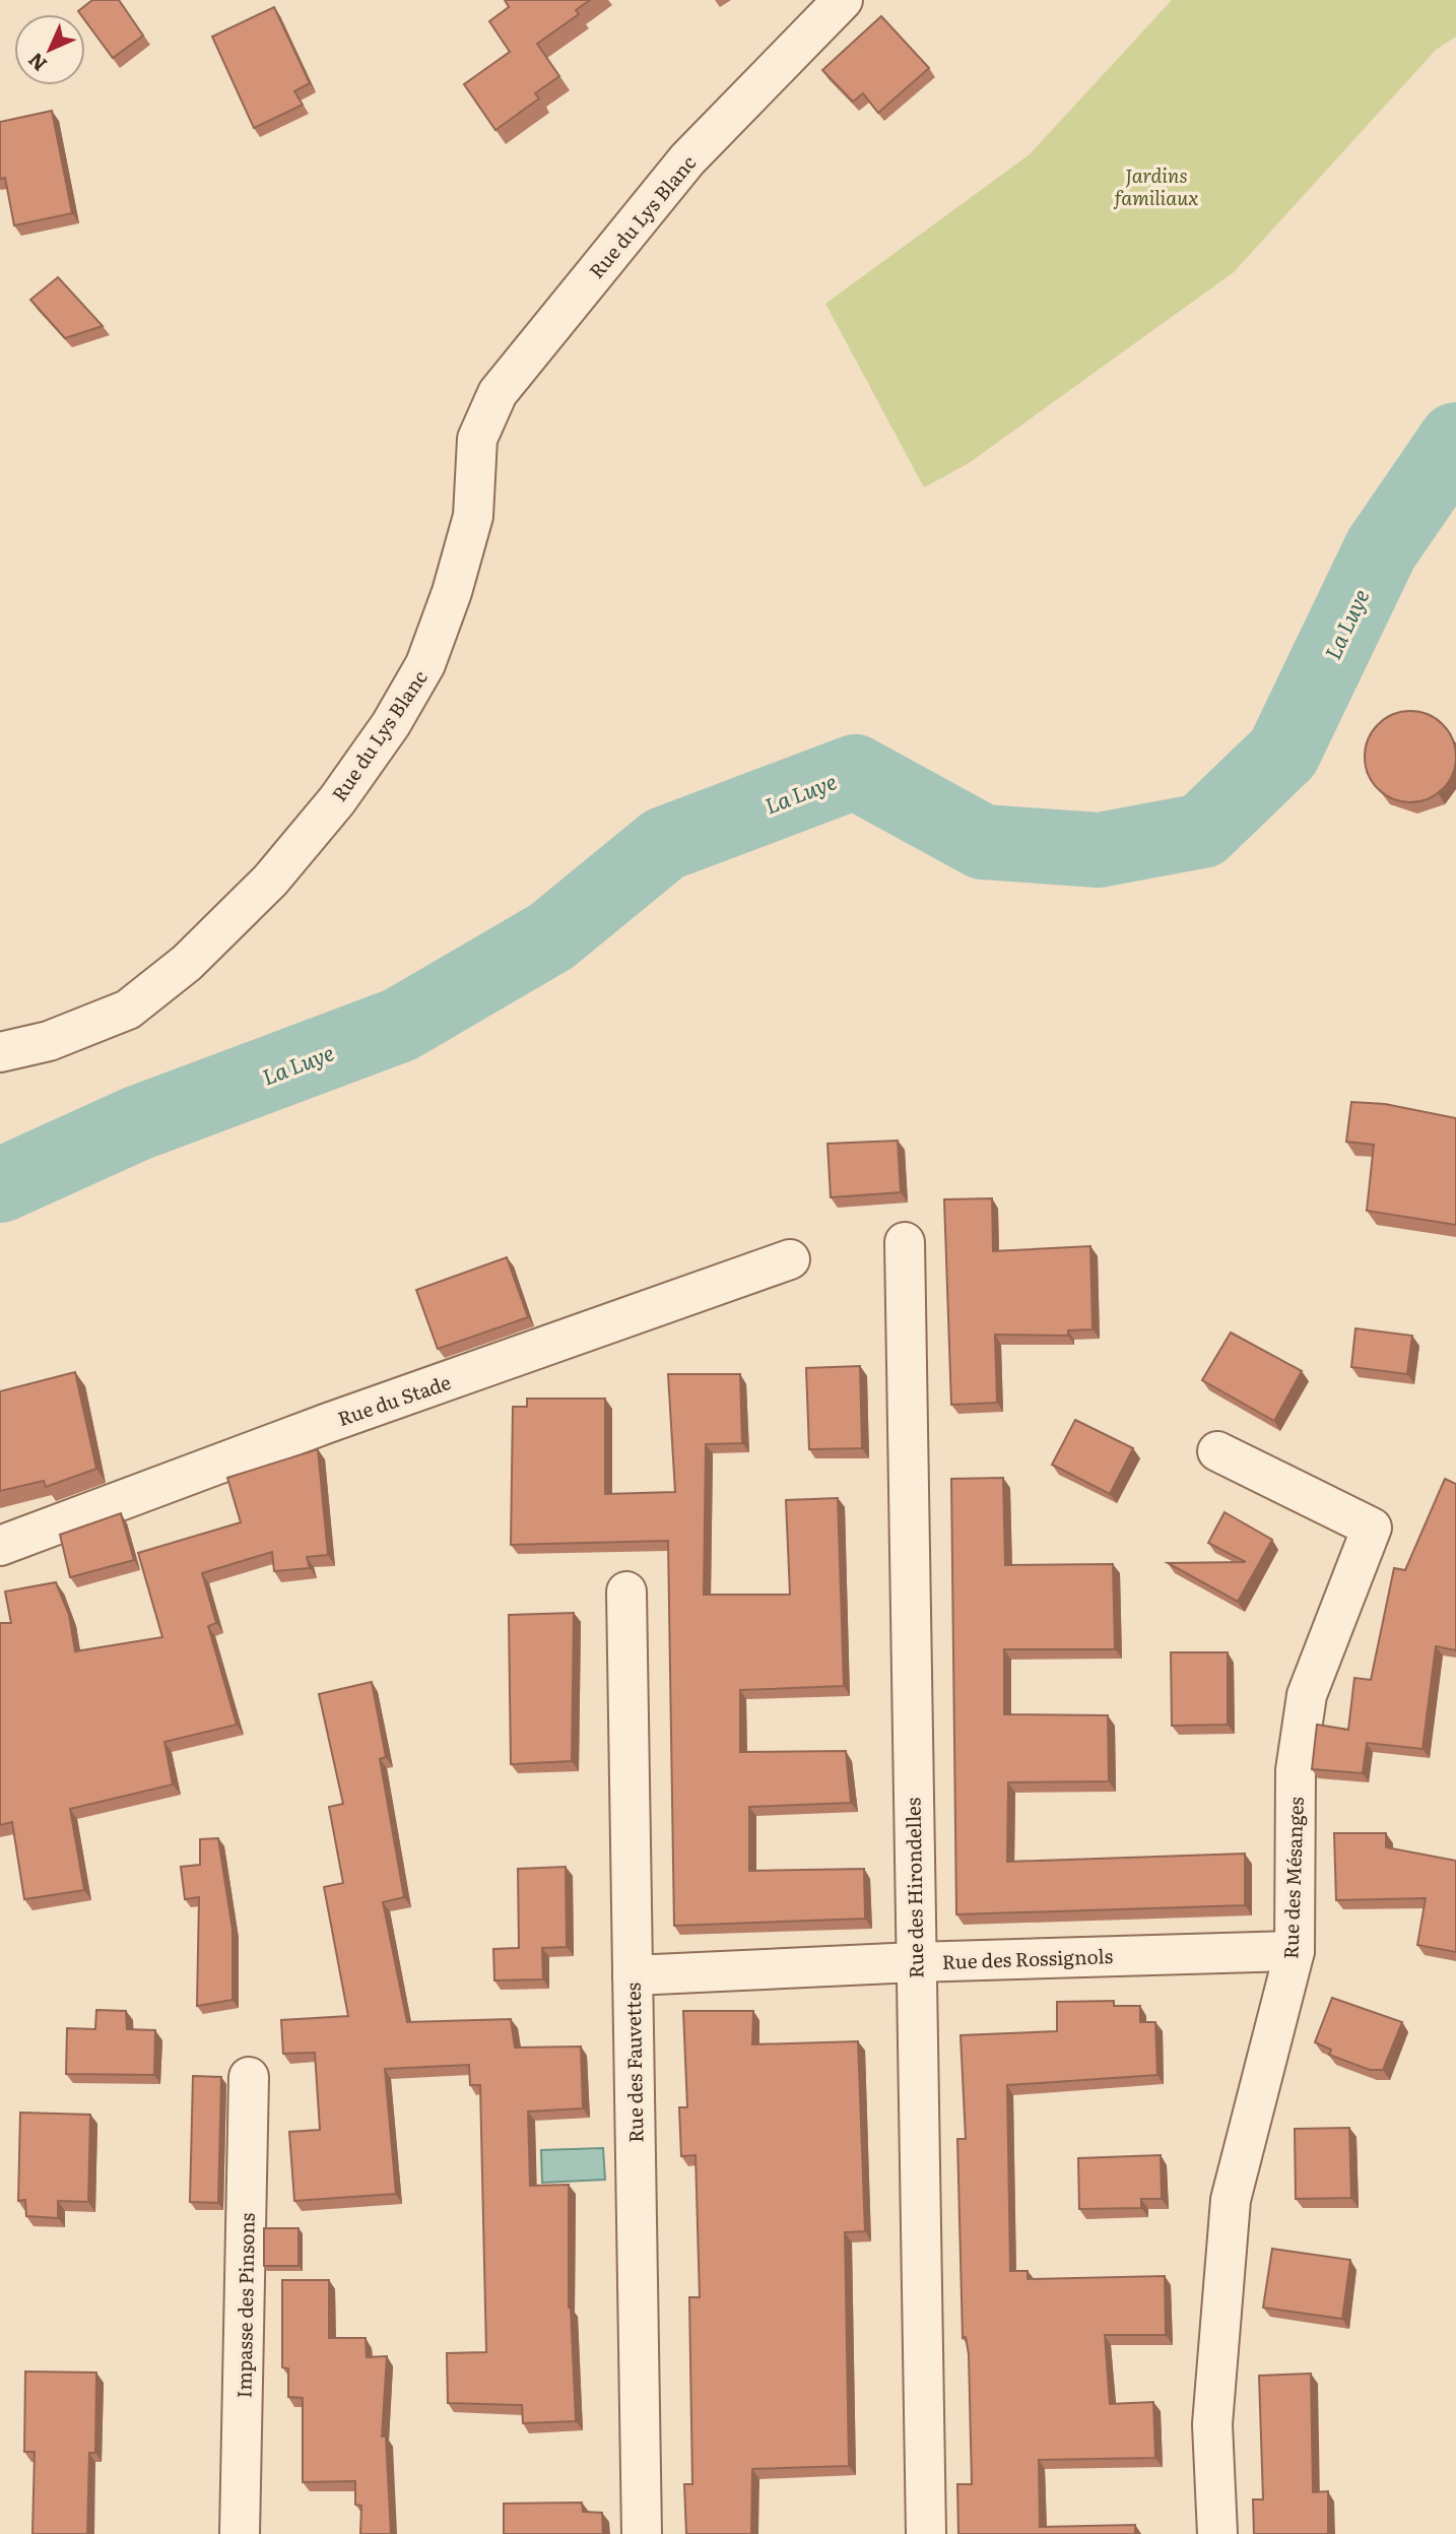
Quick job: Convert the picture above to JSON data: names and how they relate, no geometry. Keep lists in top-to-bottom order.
{
  "streets": {
    "street": [
      "Rue du Lys Blanc",
      "Rue du Stade",
      "Rue des Mésanges",
      "Rue des Hirondelles",
      "Rue des Rossignols",
      "Rue des Fauvettes",
      "Impasse des Pinsons"
    ]
  },
  "crossings": [
    ["Rue des Mésanges", "Rue des Rossignols"],
    ["Rue des Hirondelles", "Rue des Rossignols"],
    ["Rue des Rossignols", "Rue des Fauvettes"]
  ],
  "water": ["La Luye"],
  "parks": ["Jardins familiaux"],
  "north": "bottom left"
}
